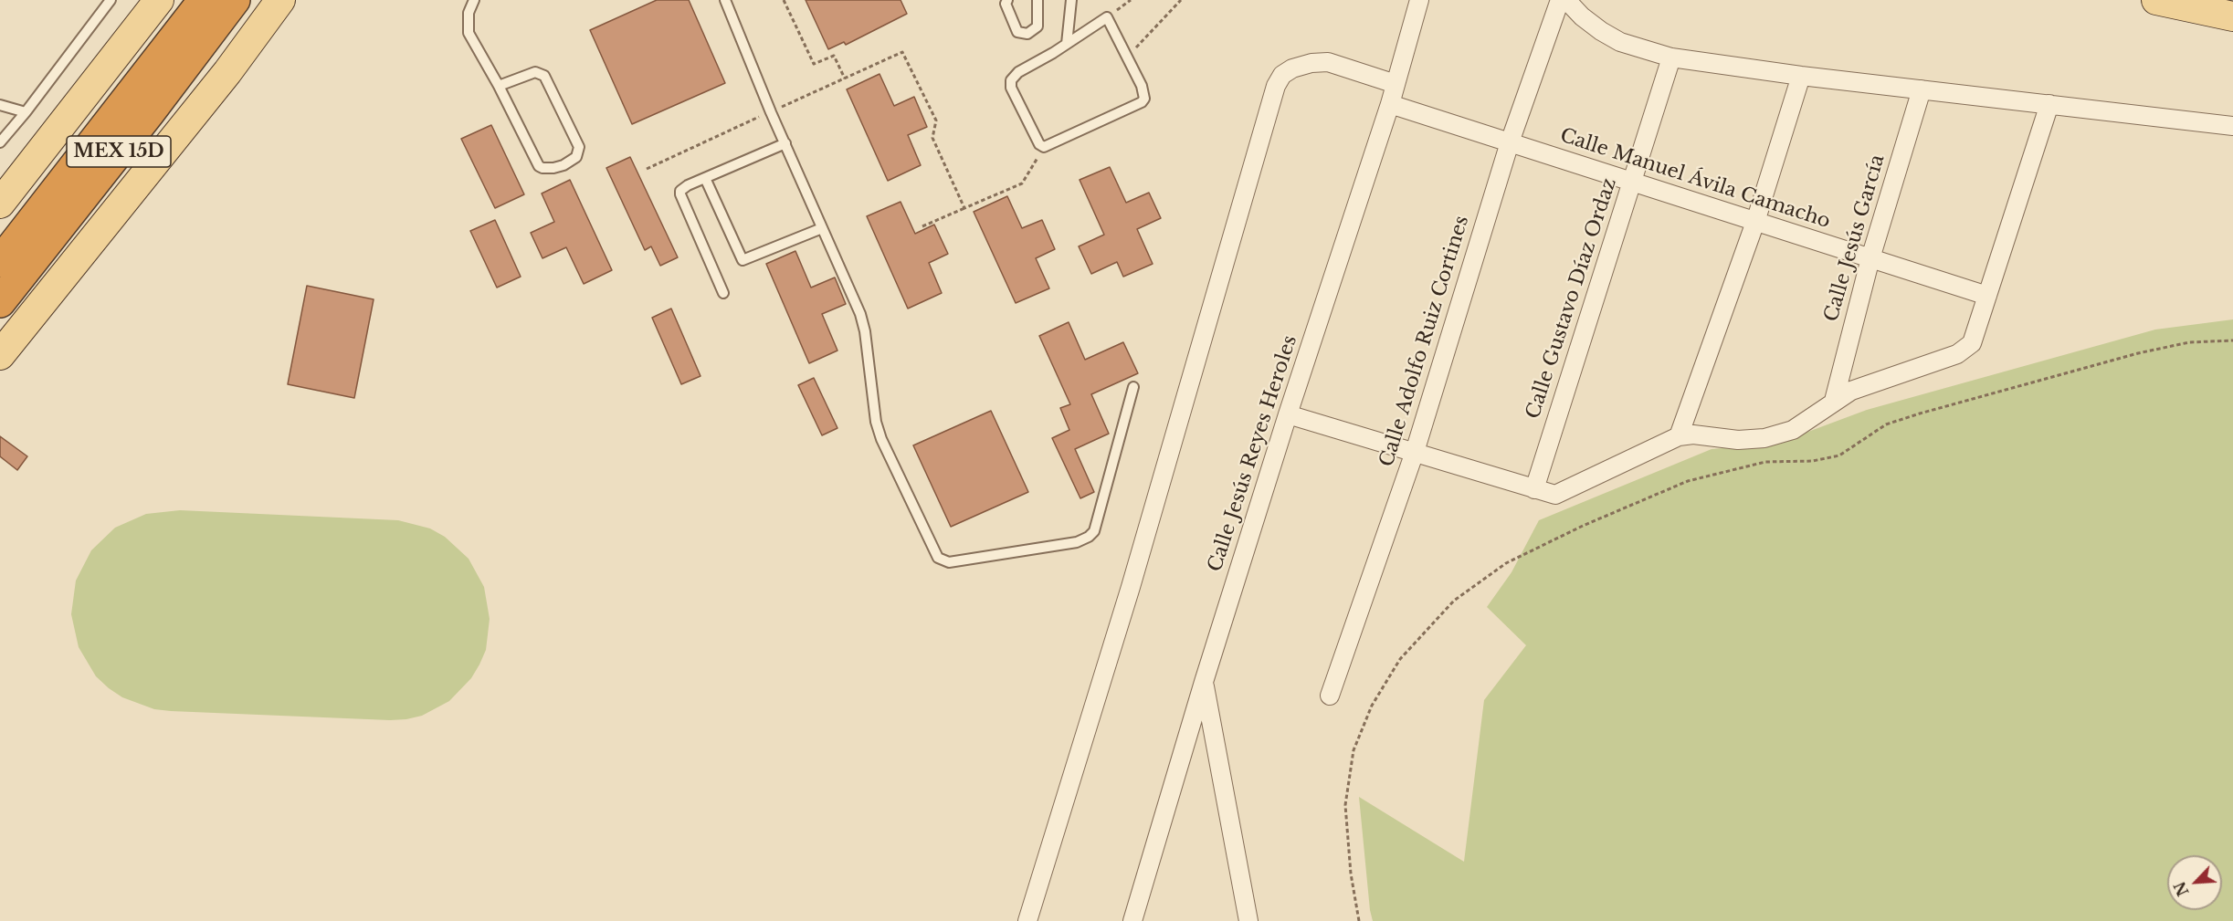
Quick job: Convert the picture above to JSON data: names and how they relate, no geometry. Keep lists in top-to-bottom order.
{
  "streets": {
    "highway": ["MEX 15D"],
    "street": [
      "Calle Manuel Ávila Camacho",
      "Calle Jesús García",
      "Calle Gustavo Díaz Ordaz",
      "Calle Adolfo Ruiz Cortines",
      "Calle Jesús Reyes Heroles"
    ]
  },
  "crossings": [
    ["Calle Manuel Ávila Camacho", "Calle Jesús García"],
    ["Calle Manuel Ávila Camacho", "Calle Gustavo Díaz Ordaz"],
    ["Calle Manuel Ávila Camacho", "Calle Adolfo Ruiz Cortines"],
    ["Calle Manuel Ávila Camacho", "Calle Jesús Reyes Heroles"]
  ],
  "north": "bottom left"
}
